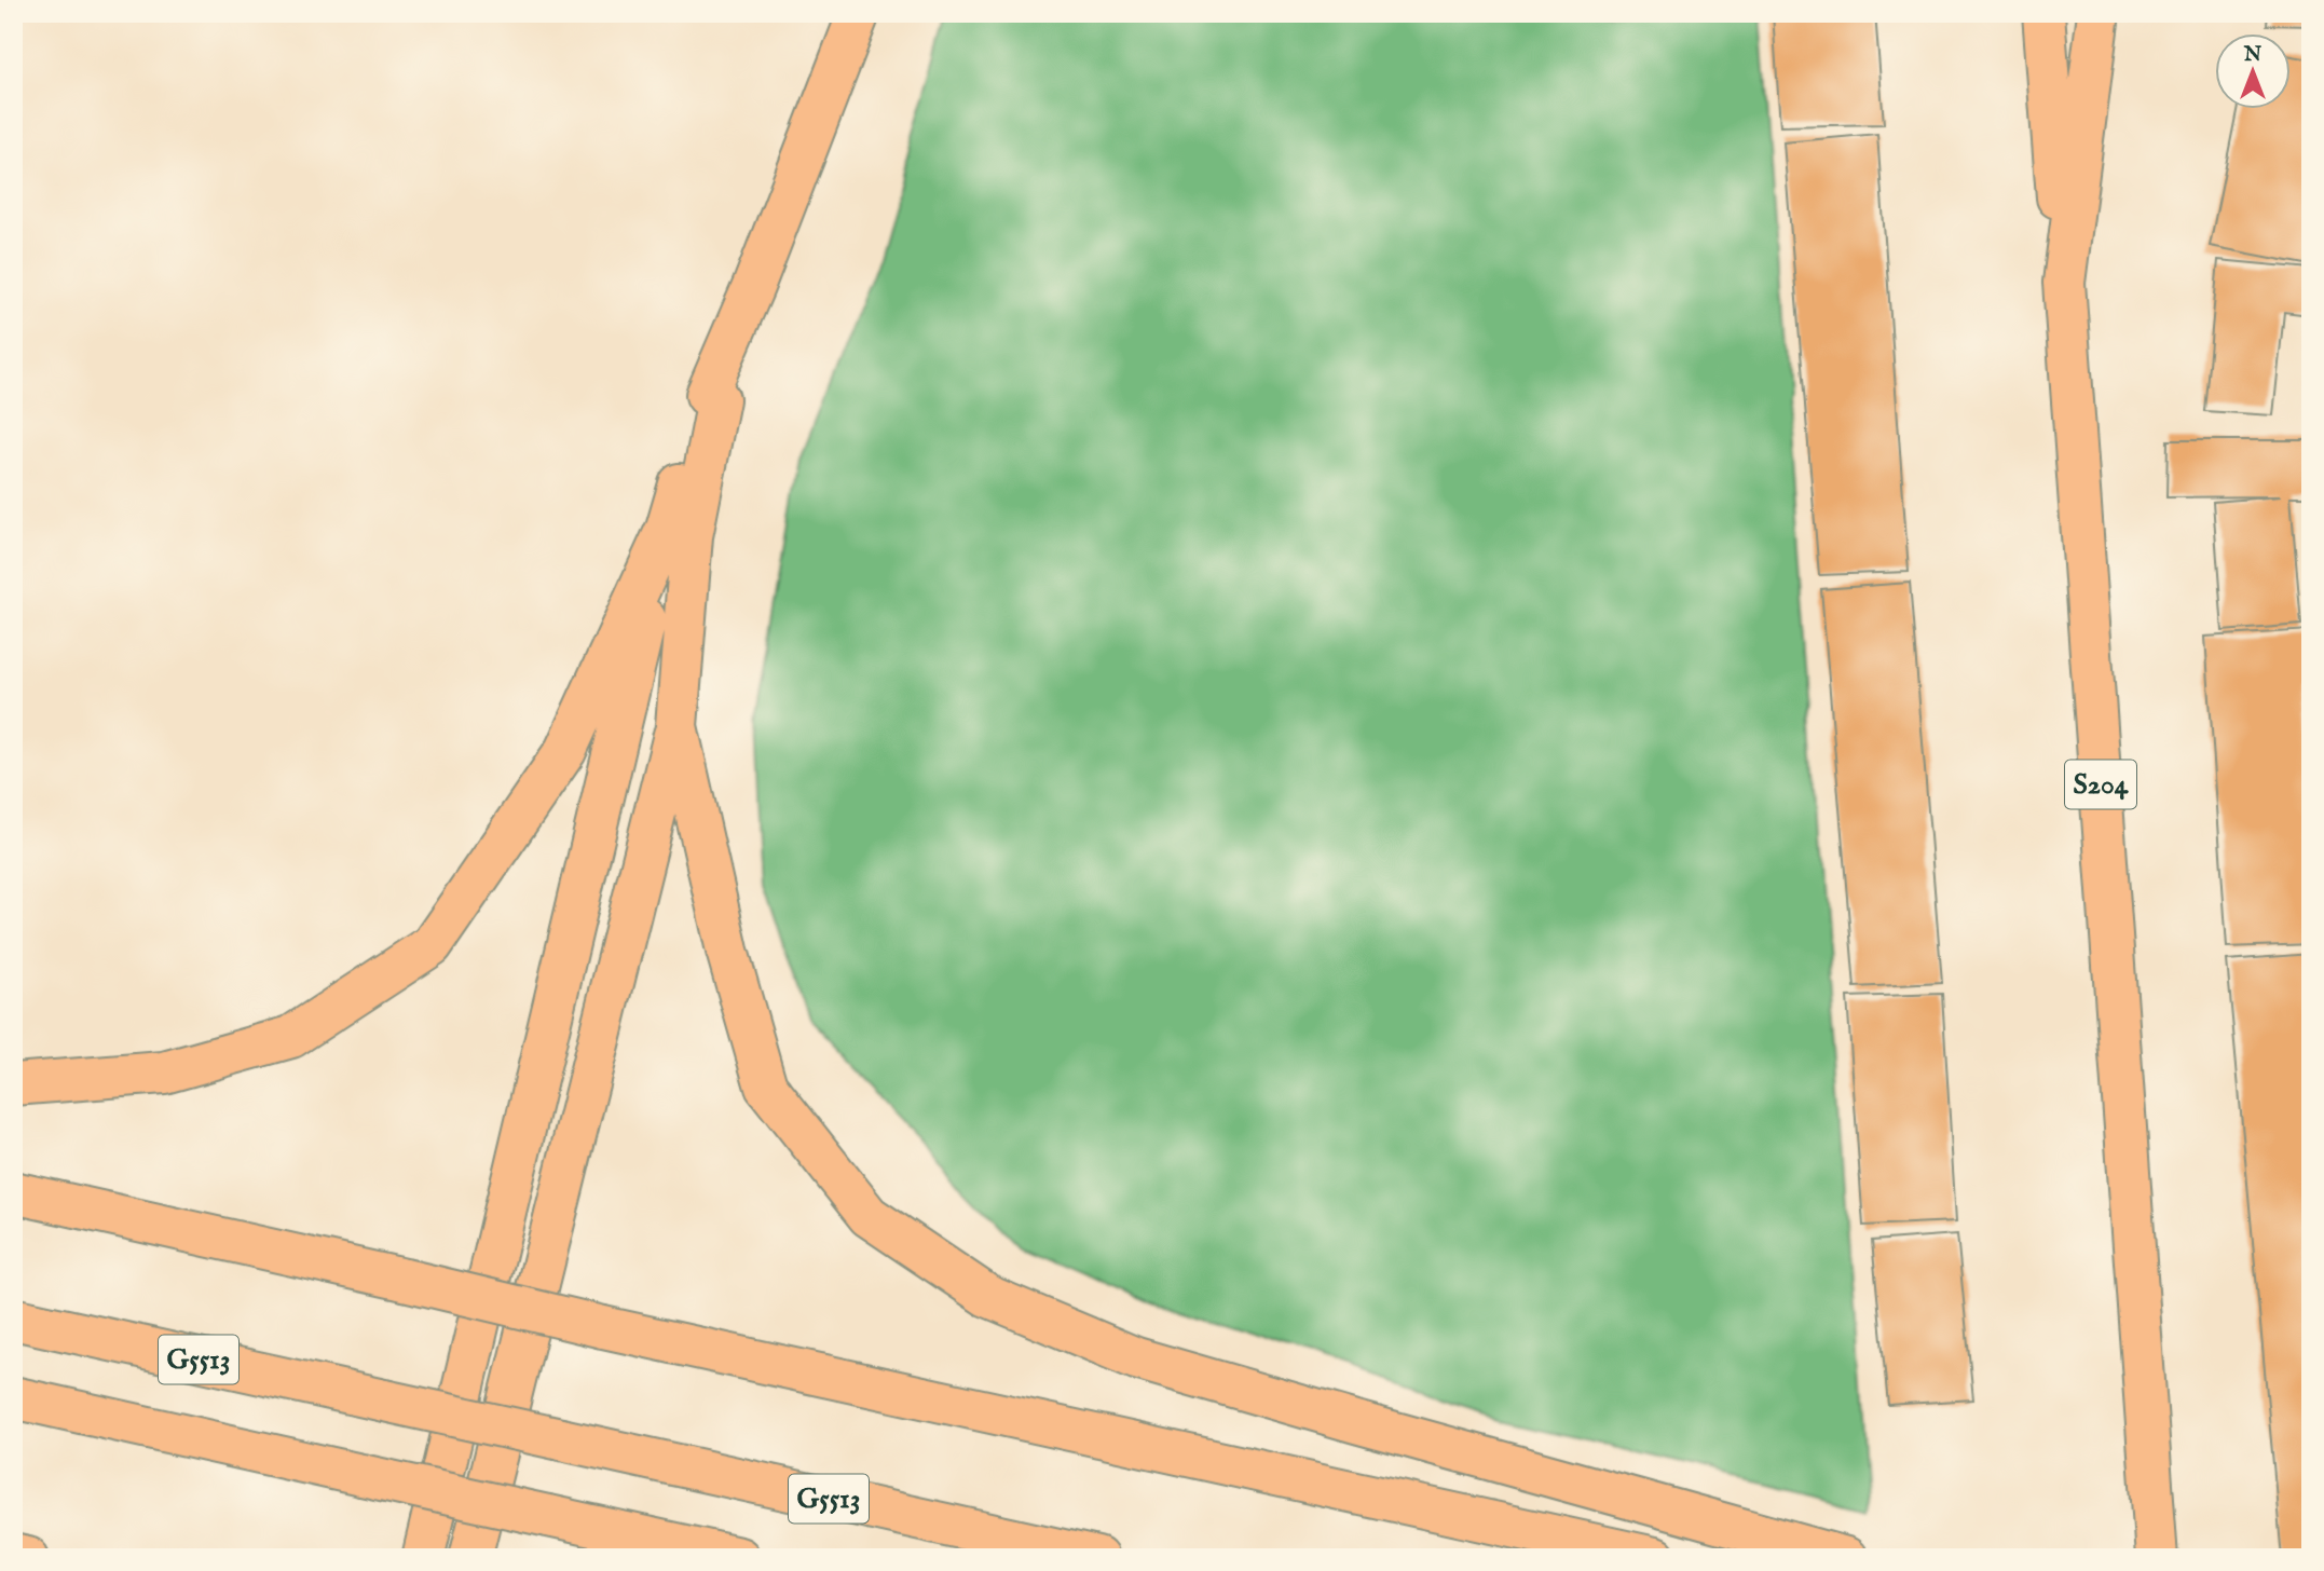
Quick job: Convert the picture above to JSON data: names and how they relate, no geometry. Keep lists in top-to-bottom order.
{
  "streets": {
    "main road": ["S204", "G5513"]
  },
  "north": "top"
}
